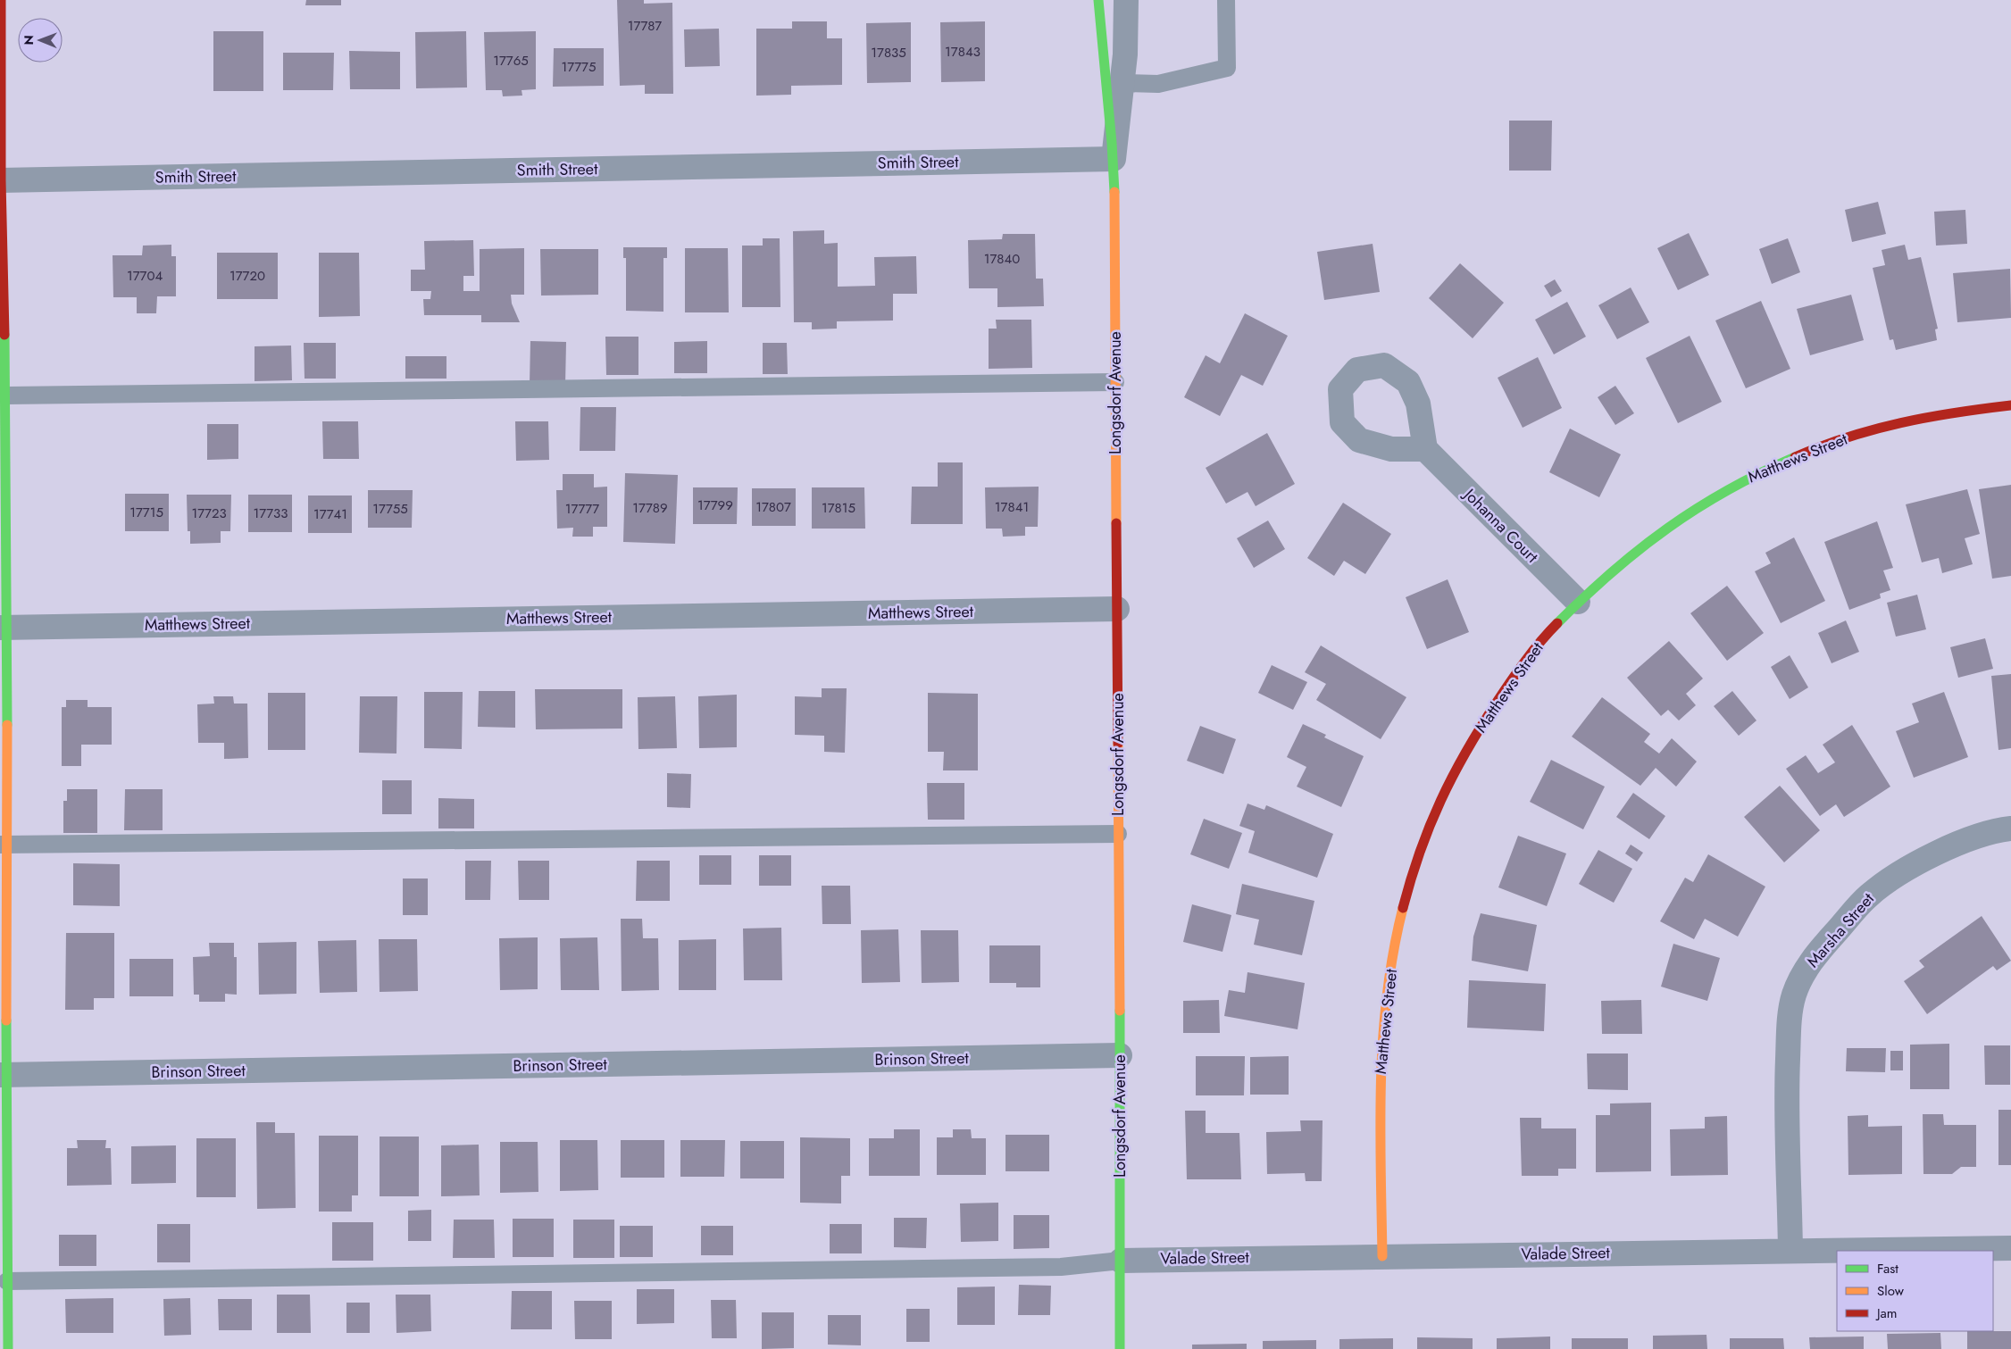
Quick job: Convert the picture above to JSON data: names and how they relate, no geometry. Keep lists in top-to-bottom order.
{
  "streets": {
    "street": [
      "Smith Street",
      "Longsdorf Avenue",
      "Matthews Street",
      "Johanna Court",
      "Marsha Street",
      "Brinson Street",
      "Valade Street"
    ]
  },
  "crossings": [
    ["Smith Street", "Longsdorf Avenue"],
    ["Longsdorf Avenue", "Matthews Street"],
    ["Longsdorf Avenue", "Brinson Street"],
    ["Longsdorf Avenue", "Valade Street"],
    ["Matthews Street", "Johanna Court"],
    ["Matthews Street", "Valade Street"],
    ["Marsha Street", "Valade Street"]
  ],
  "house_numbers": [
    "17787",
    "17843",
    "17835",
    "17765",
    "17775",
    "17840",
    "17704",
    "17720",
    "17799",
    "17807",
    "17841",
    "17789",
    "17815",
    "17755",
    "17777",
    "17715",
    "17723",
    "17733",
    "17741"
  ],
  "legend": ["Fast", "Slow", "Jam"],
  "north": "left"
}
